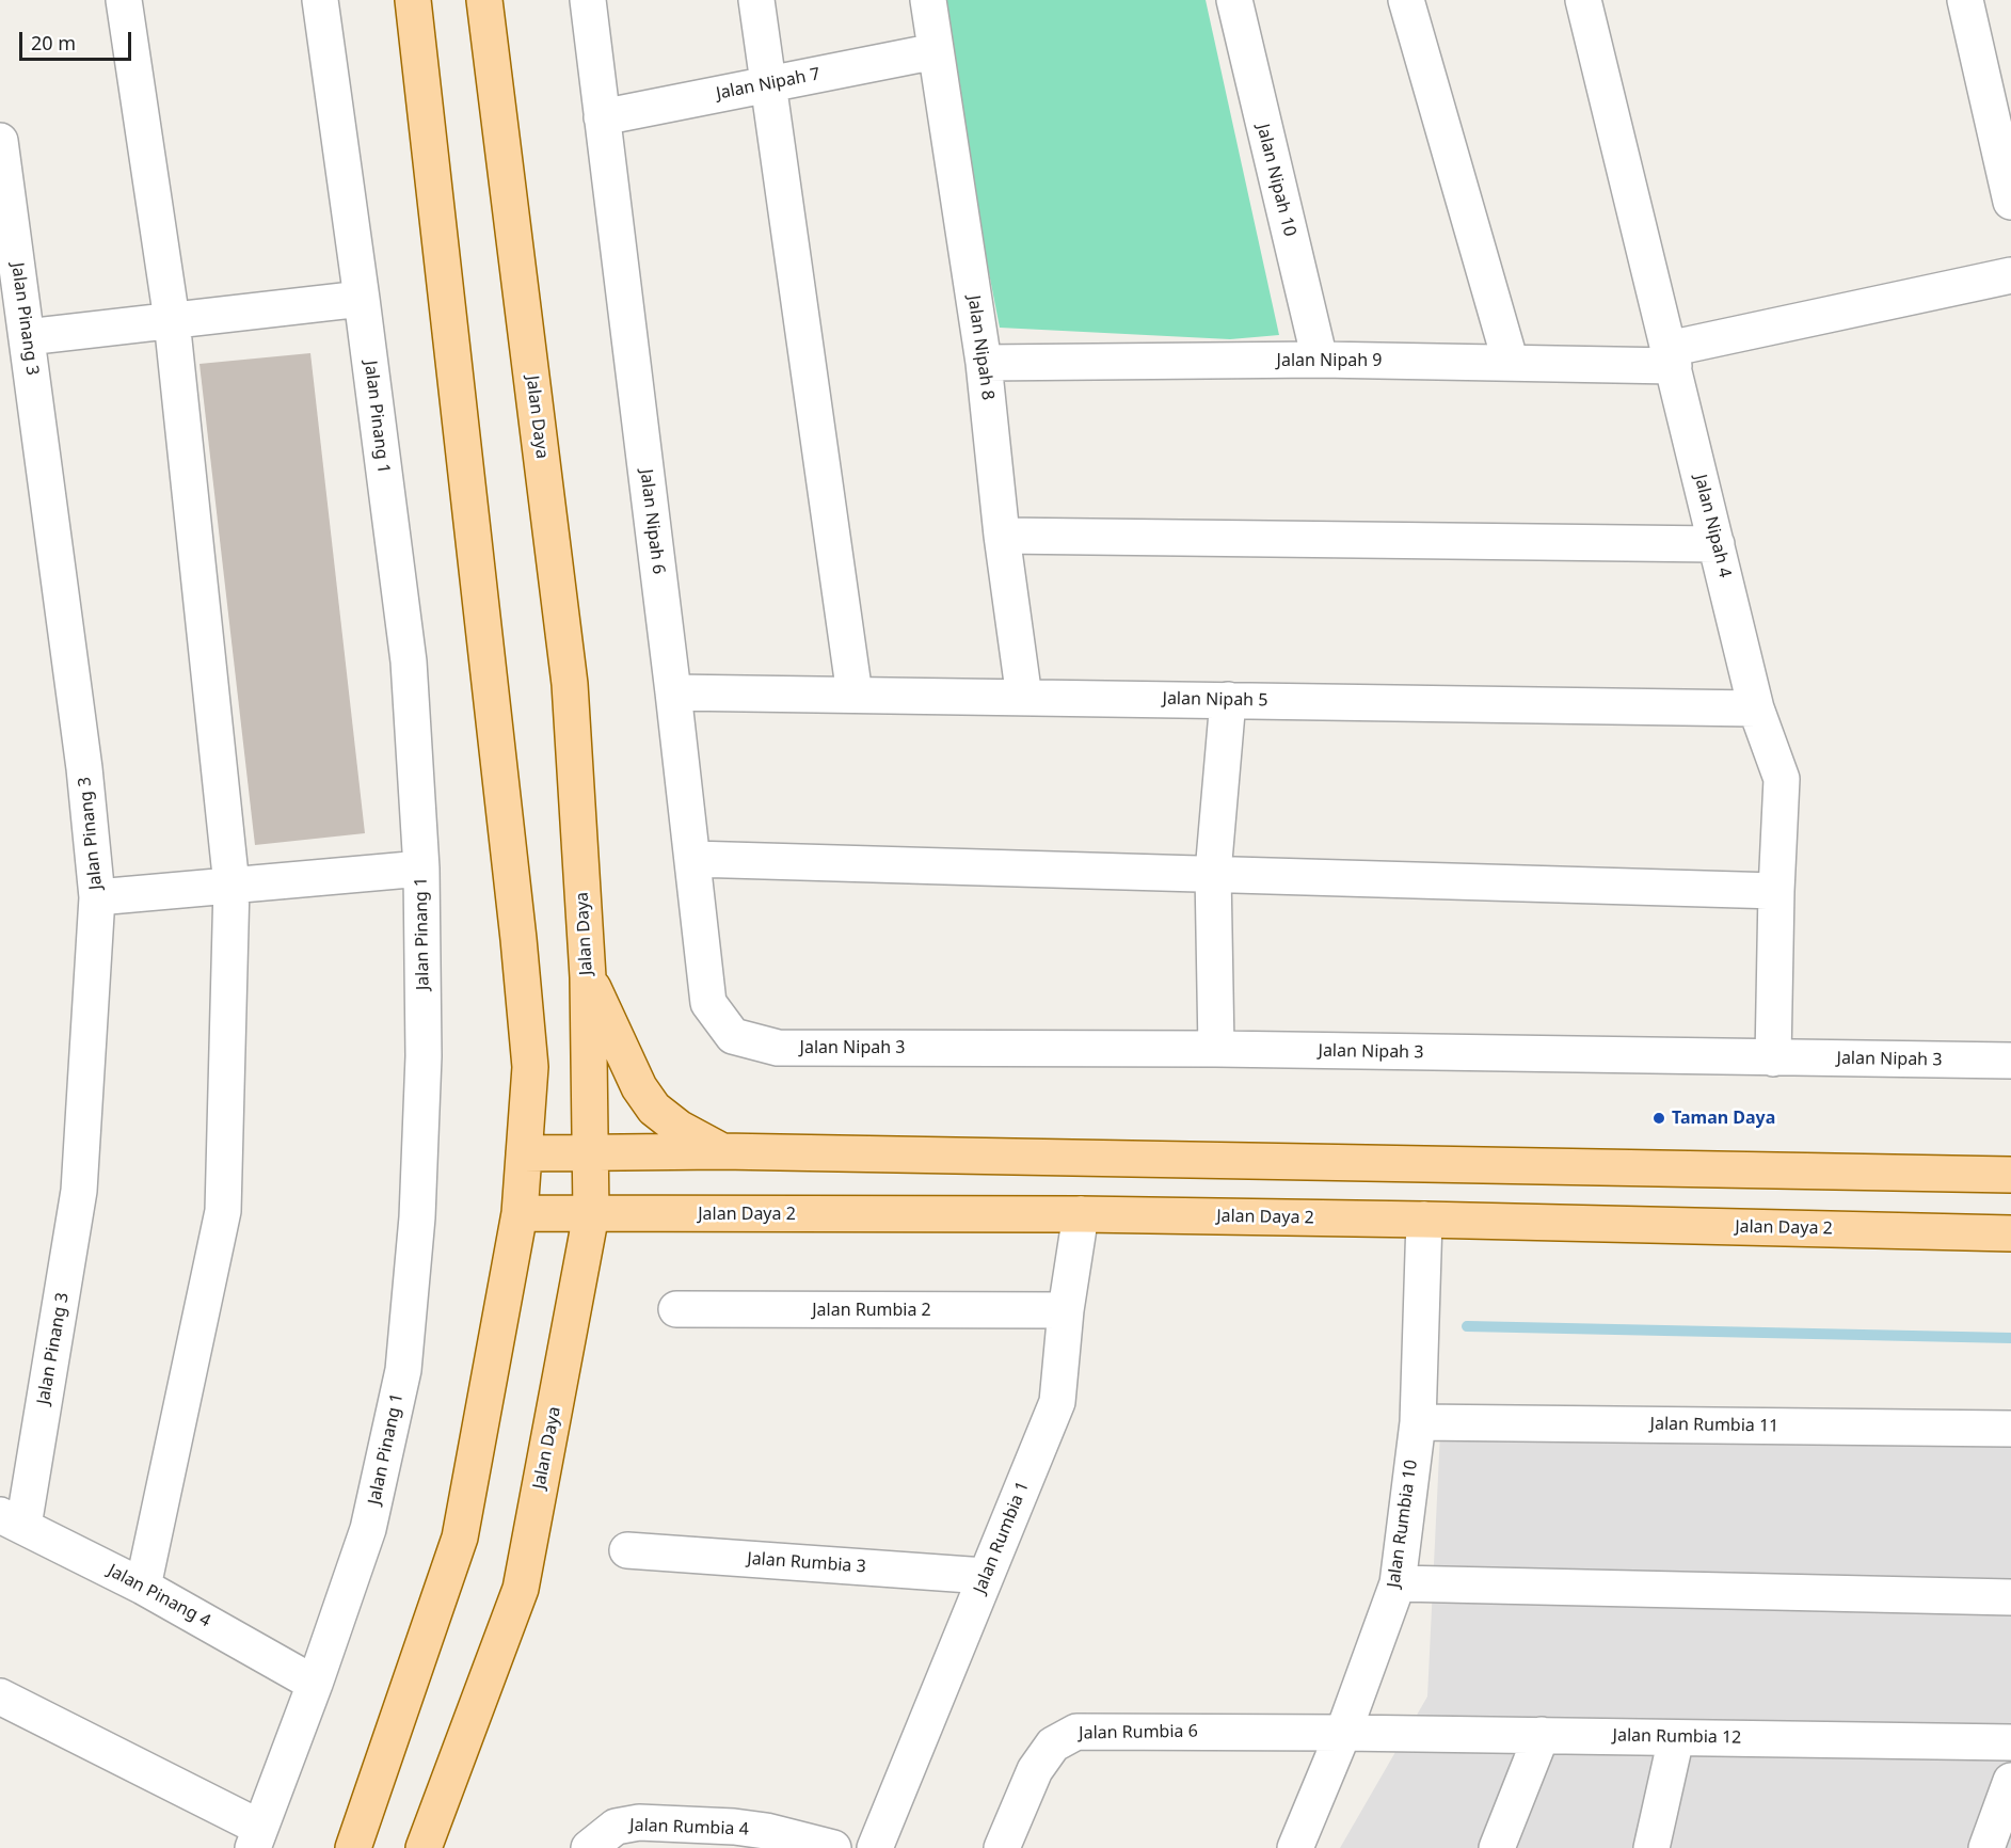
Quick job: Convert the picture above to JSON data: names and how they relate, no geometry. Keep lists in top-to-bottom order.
{
  "streets": {
    "main road": ["Jalan Daya", "Jalan Daya 2"],
    "street": [
      "Jalan Nipah 7",
      "Jalan Nipah 10",
      "Jalan Pinang 3",
      "Jalan Nipah 8",
      "Jalan Nipah 9",
      "Jalan Pinang 1",
      "Jalan Nipah 6",
      "Jalan Nipah 4",
      "Jalan Nipah 5",
      "Jalan Nipah 3",
      "Jalan Rumbia 2",
      "Jalan Rumbia 11",
      "Jalan Rumbia 10",
      "Jalan Rumbia 1",
      "Jalan Rumbia 3",
      "Jalan Pinang 4",
      "Jalan Rumbia 6",
      "Jalan Rumbia 12",
      "Jalan Rumbia 4"
    ]
  },
  "crossings": [
    ["Jalan Nipah 7", "Jalan Nipah 8"],
    ["Jalan Nipah 7", "Jalan Nipah 6"],
    ["Jalan Nipah 10", "Jalan Nipah 9"],
    ["Jalan Pinang 3", "Jalan Pinang 4"],
    ["Jalan Nipah 8", "Jalan Nipah 9"],
    ["Jalan Nipah 8", "Jalan Nipah 5"],
    ["Jalan Nipah 9", "Jalan Nipah 4"],
    ["Jalan Pinang 1", "Jalan Pinang 4"],
    ["Jalan Daya", "Jalan Daya 2"],
    ["Jalan Nipah 6", "Jalan Nipah 5"],
    ["Jalan Nipah 6", "Jalan Nipah 3"],
    ["Jalan Nipah 4", "Jalan Nipah 5"],
    ["Jalan Nipah 4", "Jalan Nipah 3"],
    ["Jalan Daya 2", "Jalan Rumbia 10"],
    ["Jalan Daya 2", "Jalan Rumbia 1"],
    ["Jalan Rumbia 2", "Jalan Rumbia 1"],
    ["Jalan Rumbia 11", "Jalan Rumbia 10"],
    ["Jalan Rumbia 10", "Jalan Rumbia 6"],
    ["Jalan Rumbia 10", "Jalan Rumbia 12"],
    ["Jalan Rumbia 1", "Jalan Rumbia 3"],
    ["Jalan Rumbia 6", "Jalan Rumbia 12"]
  ],
  "places": ["Taman Daya"],
  "scale_bar": "20 m"
}
